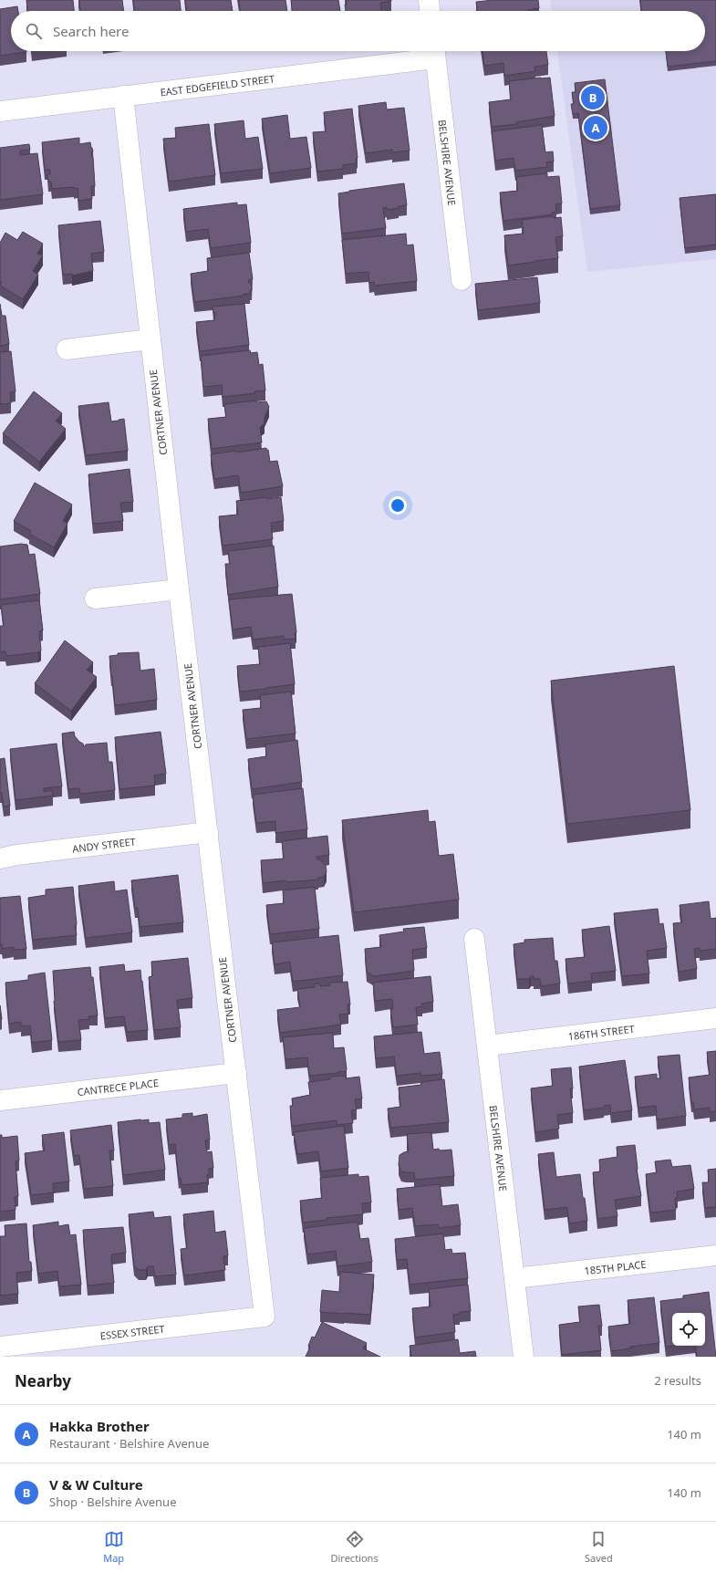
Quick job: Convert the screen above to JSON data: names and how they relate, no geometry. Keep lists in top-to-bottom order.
{
  "streets": {
    "street": [
      "EAST EDGEFIELD STREET",
      "BELSHIRE AVENUE",
      "CORTNER AVENUE",
      "ANDY STREET",
      "186TH STREET",
      "CANTRECE PLACE",
      "185TH PLACE",
      "ESSEX STREET"
    ]
  },
  "crossings": [
    ["EAST EDGEFIELD STREET", "BELSHIRE AVENUE"],
    ["EAST EDGEFIELD STREET", "CORTNER AVENUE"],
    ["BELSHIRE AVENUE", "186TH STREET"],
    ["BELSHIRE AVENUE", "185TH PLACE"],
    ["CORTNER AVENUE", "ANDY STREET"],
    ["CORTNER AVENUE", "CANTRECE PLACE"],
    ["CORTNER AVENUE", "ESSEX STREET"]
  ],
  "page": {
    "search": "Search here",
    "pins": ["B", "A"],
    "heading": ["Nearby", "2 results"],
    "list": [
      {
        "mark": "A",
        "name": "Hakka Brother",
        "note": "Restaurant · Belshire Avenue",
        "value": "140 m"
      },
      {
        "mark": "B",
        "name": "V & W Culture",
        "note": "Shop · Belshire Avenue",
        "value": "140 m"
      }
    ],
    "nav": ["Map", "Directions", "Saved"]
  }
}
